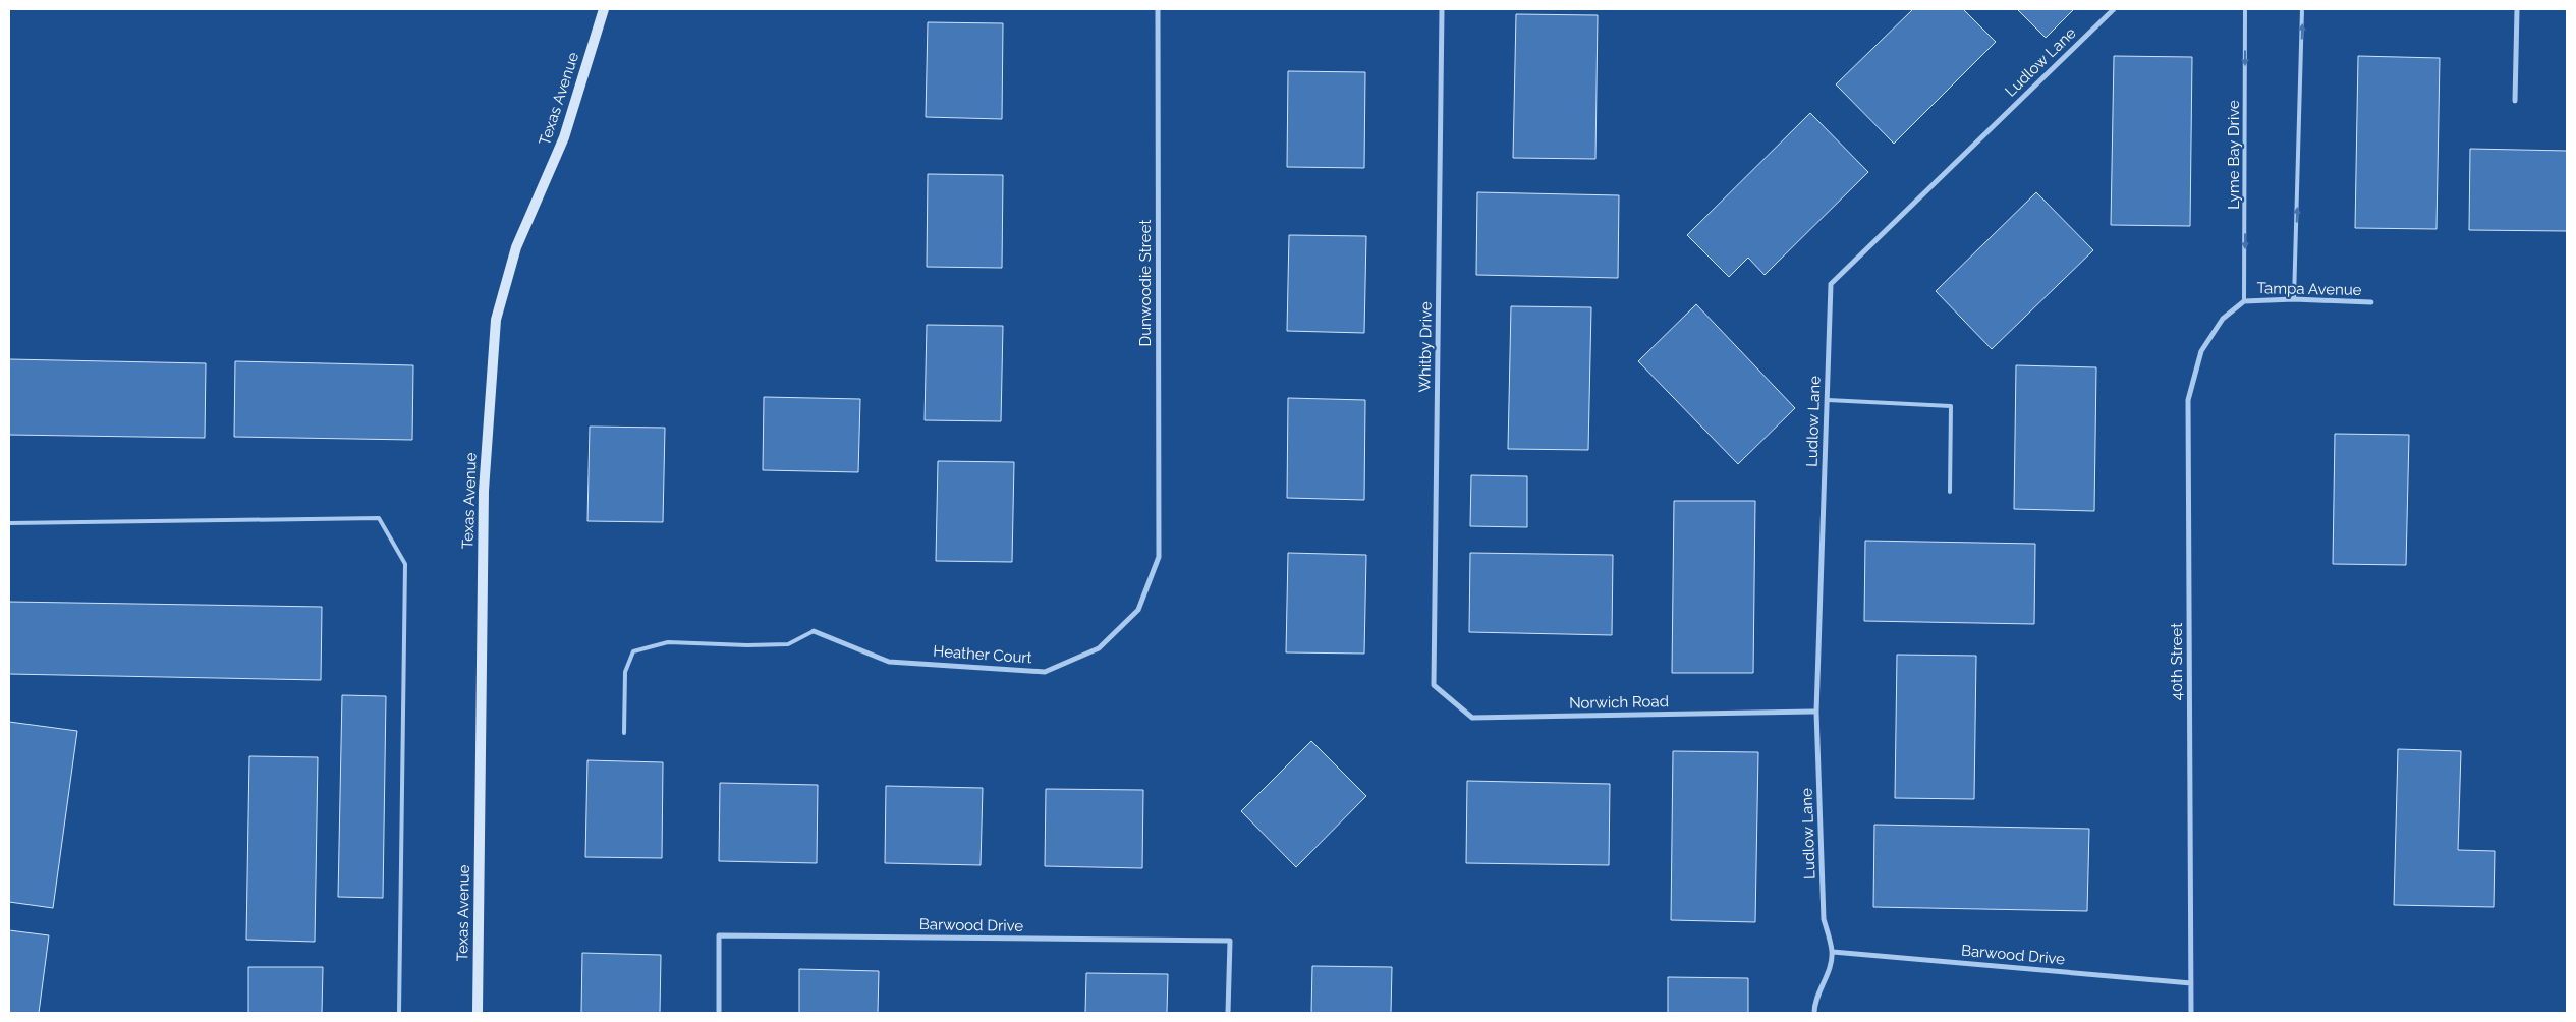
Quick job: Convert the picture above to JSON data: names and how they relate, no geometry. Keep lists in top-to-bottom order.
{
  "streets": {
    "street": [
      "Ludlow Lane",
      "Texas Avenue",
      "Dunwoodie Street",
      "Tampa Avenue",
      "Whitby Drive",
      "Heather Court",
      "40th Street",
      "Norwich Road",
      "Barwood Drive"
    ],
    "lane": ["Lyme Bay Drive"]
  },
  "crossings": [
    ["Ludlow Lane", "Norwich Road"],
    ["Ludlow Lane", "Barwood Drive"],
    ["Lyme Bay Drive", "Tampa Avenue"],
    ["Dunwoodie Street", "Heather Court"],
    ["Tampa Avenue", "40th Street"],
    ["Whitby Drive", "Norwich Road"],
    ["40th Street", "Barwood Drive"]
  ],
  "one_way": ["Lyme Bay Drive"]
}
